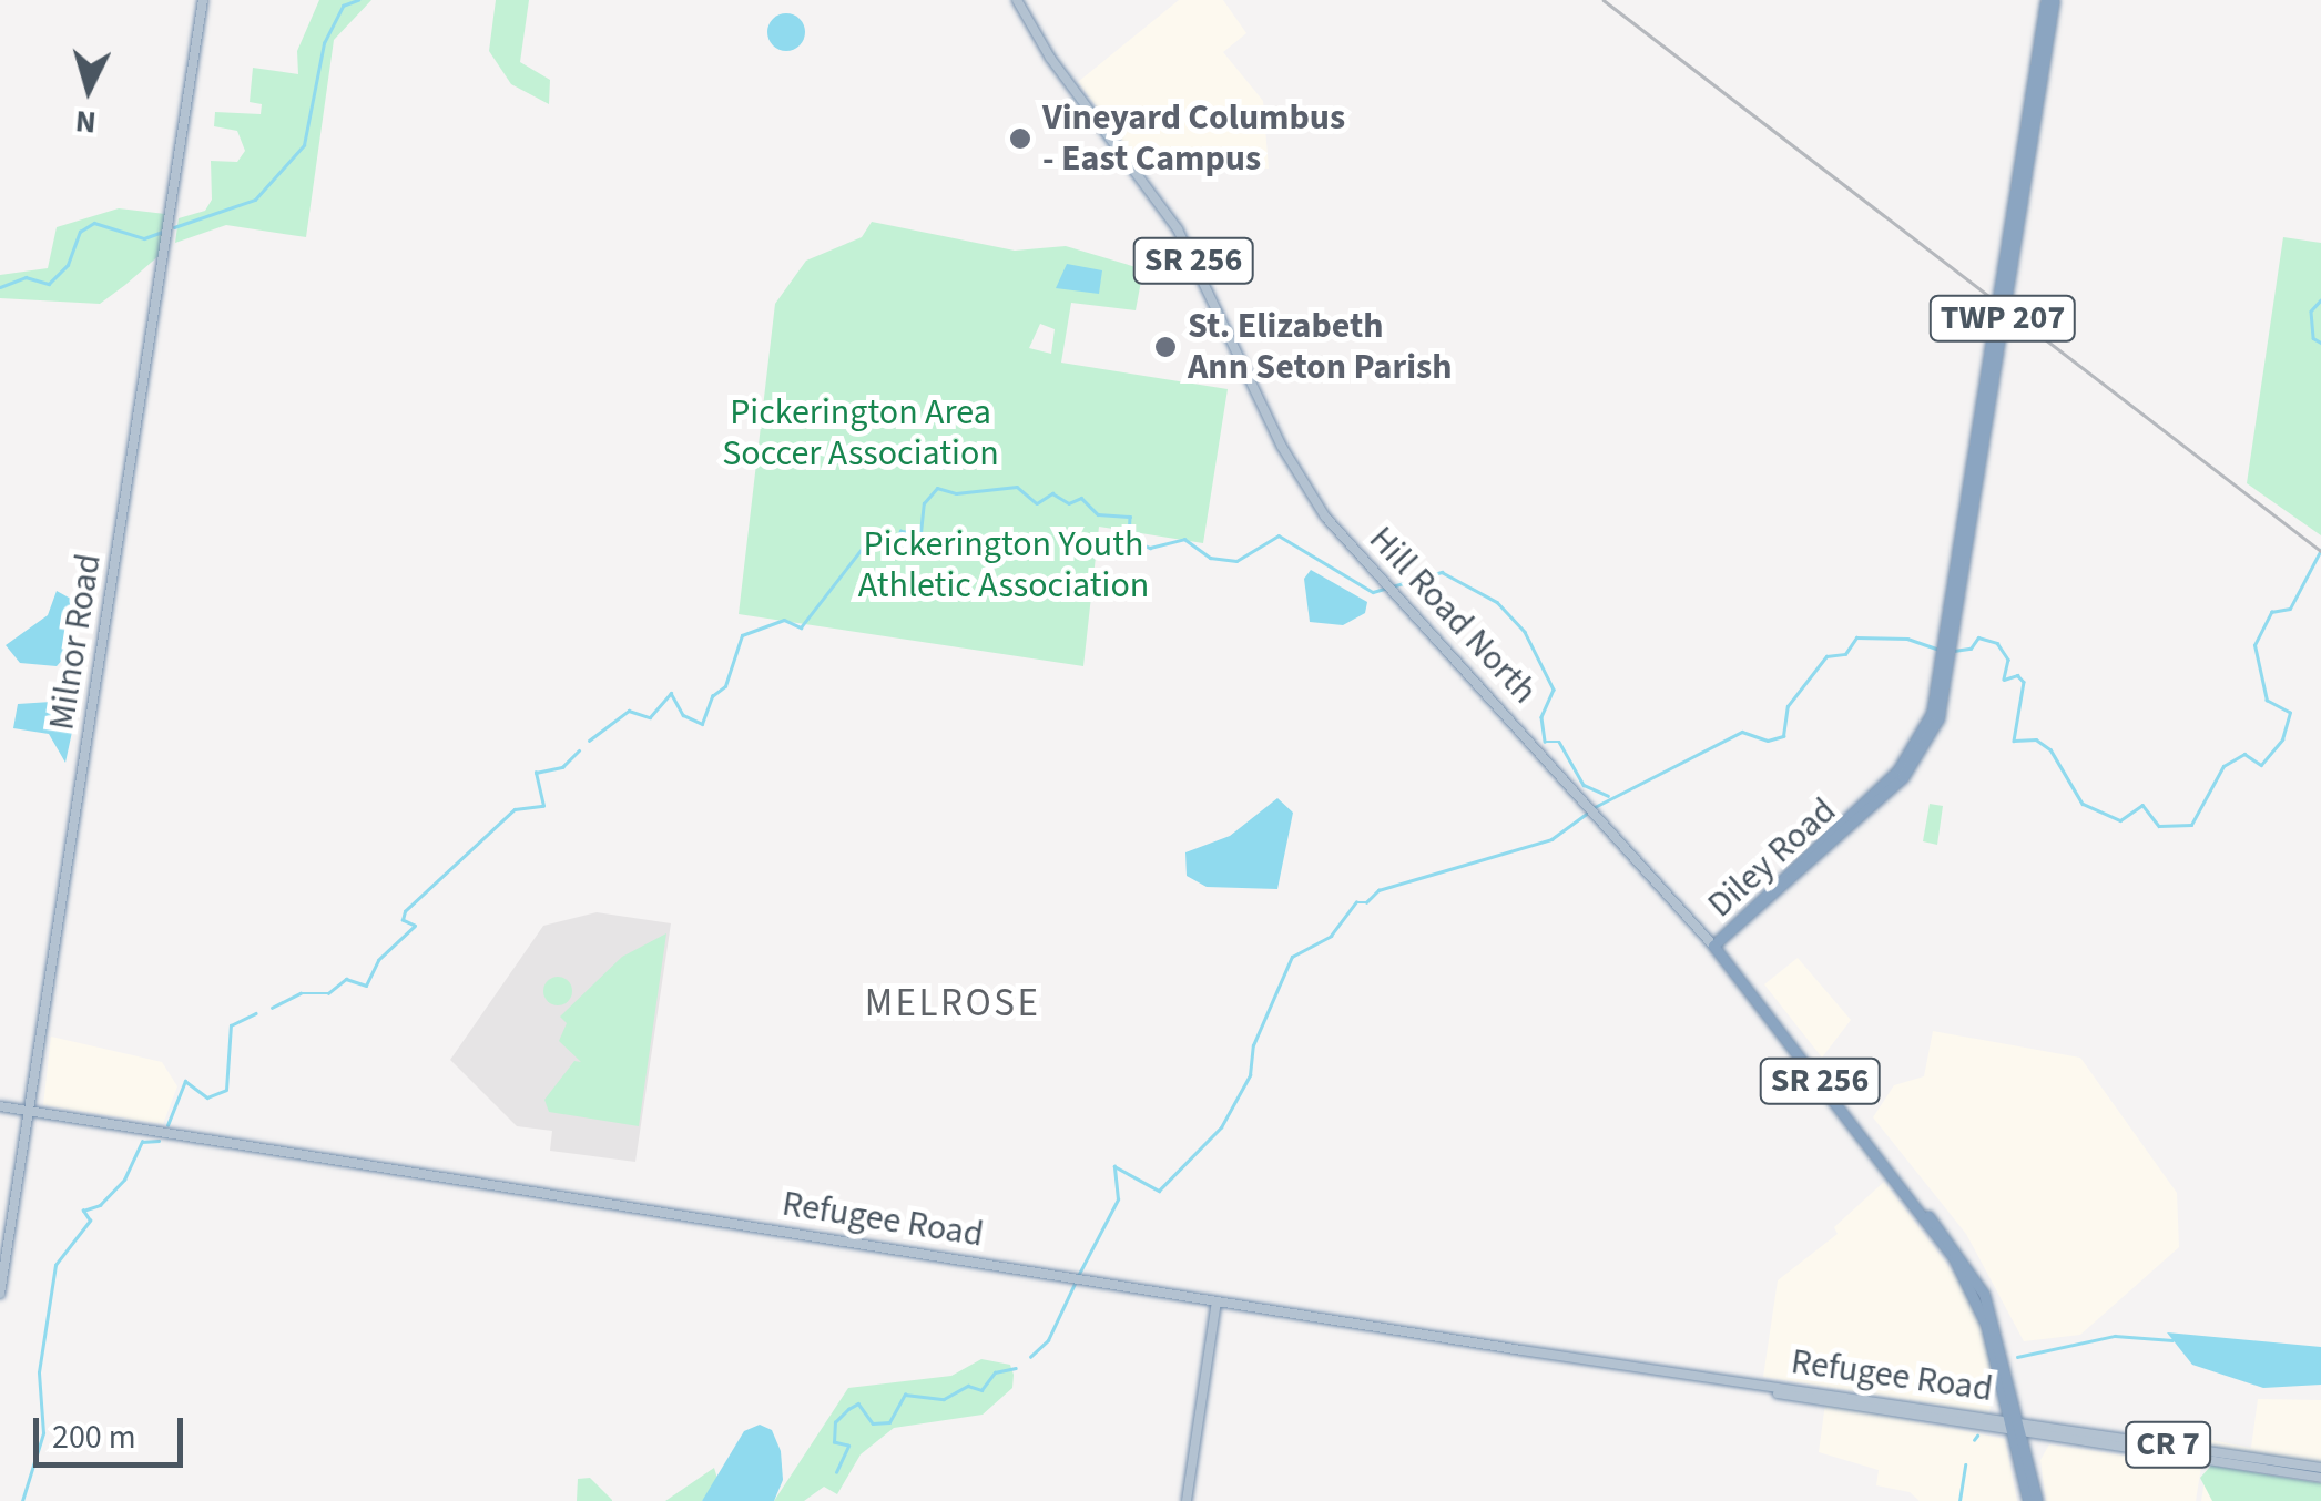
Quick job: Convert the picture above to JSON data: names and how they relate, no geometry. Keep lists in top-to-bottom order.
{
  "streets": {
    "highway": [
      "SR 256",
      "TWP 207",
      "Hill Road North",
      "Diley Road"
    ],
    "main road": ["Milnor Road", "Refugee Road", "CR 7"]
  },
  "crossings": [
    ["Hill Road North", "Diley Road"],
    ["Hill Road North", "Refugee Road"],
    ["Milnor Road", "Refugee Road"]
  ],
  "districts": ["MELROSE"],
  "parks": ["Pickerington Area Soccer Association", "Pickerington Youth Athletic Association"],
  "places": ["Vineyard Columbus - East Campus", "St. Elizabeth Ann Seton Parish"],
  "scale_bar": "200 m",
  "north": "bottom"
}
